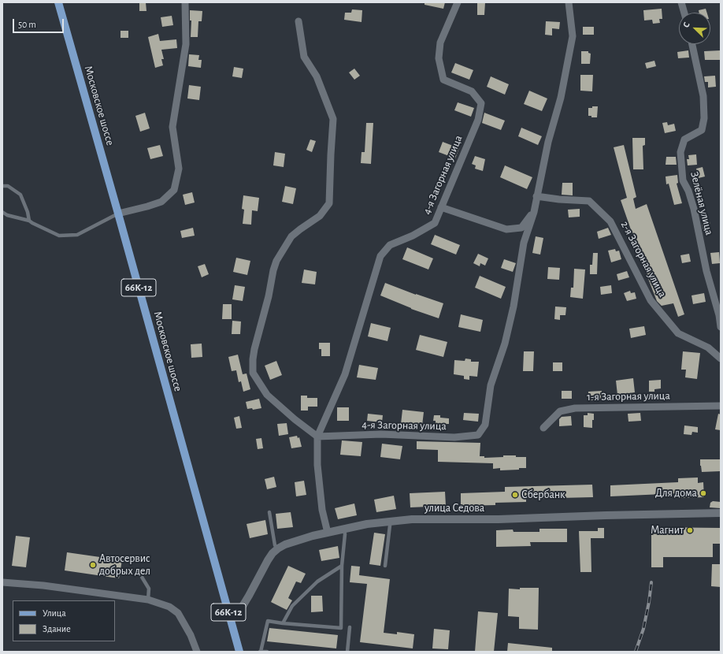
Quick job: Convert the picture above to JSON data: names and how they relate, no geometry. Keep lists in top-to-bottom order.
{
  "streets": {
    "main road": ["Московское шоссе", "66К-12"],
    "street": [
      "4-я Загорная улица",
      "Зелёная улица",
      "2-я Загорная улица",
      "1-я Загорная улица",
      "улица Седова"
    ]
  },
  "crossings": [
    ["Московское шоссе", "улица Седова"],
    ["4-я Загорная улица", "улица Седова"]
  ],
  "places": [
    "Для дома",
    "Сбербанк",
    "Магнит",
    "Автосервис добрых дел"
  ],
  "legend": ["Улица", "Здание"],
  "scale_bar": "50 m",
  "north": "top left"
}
